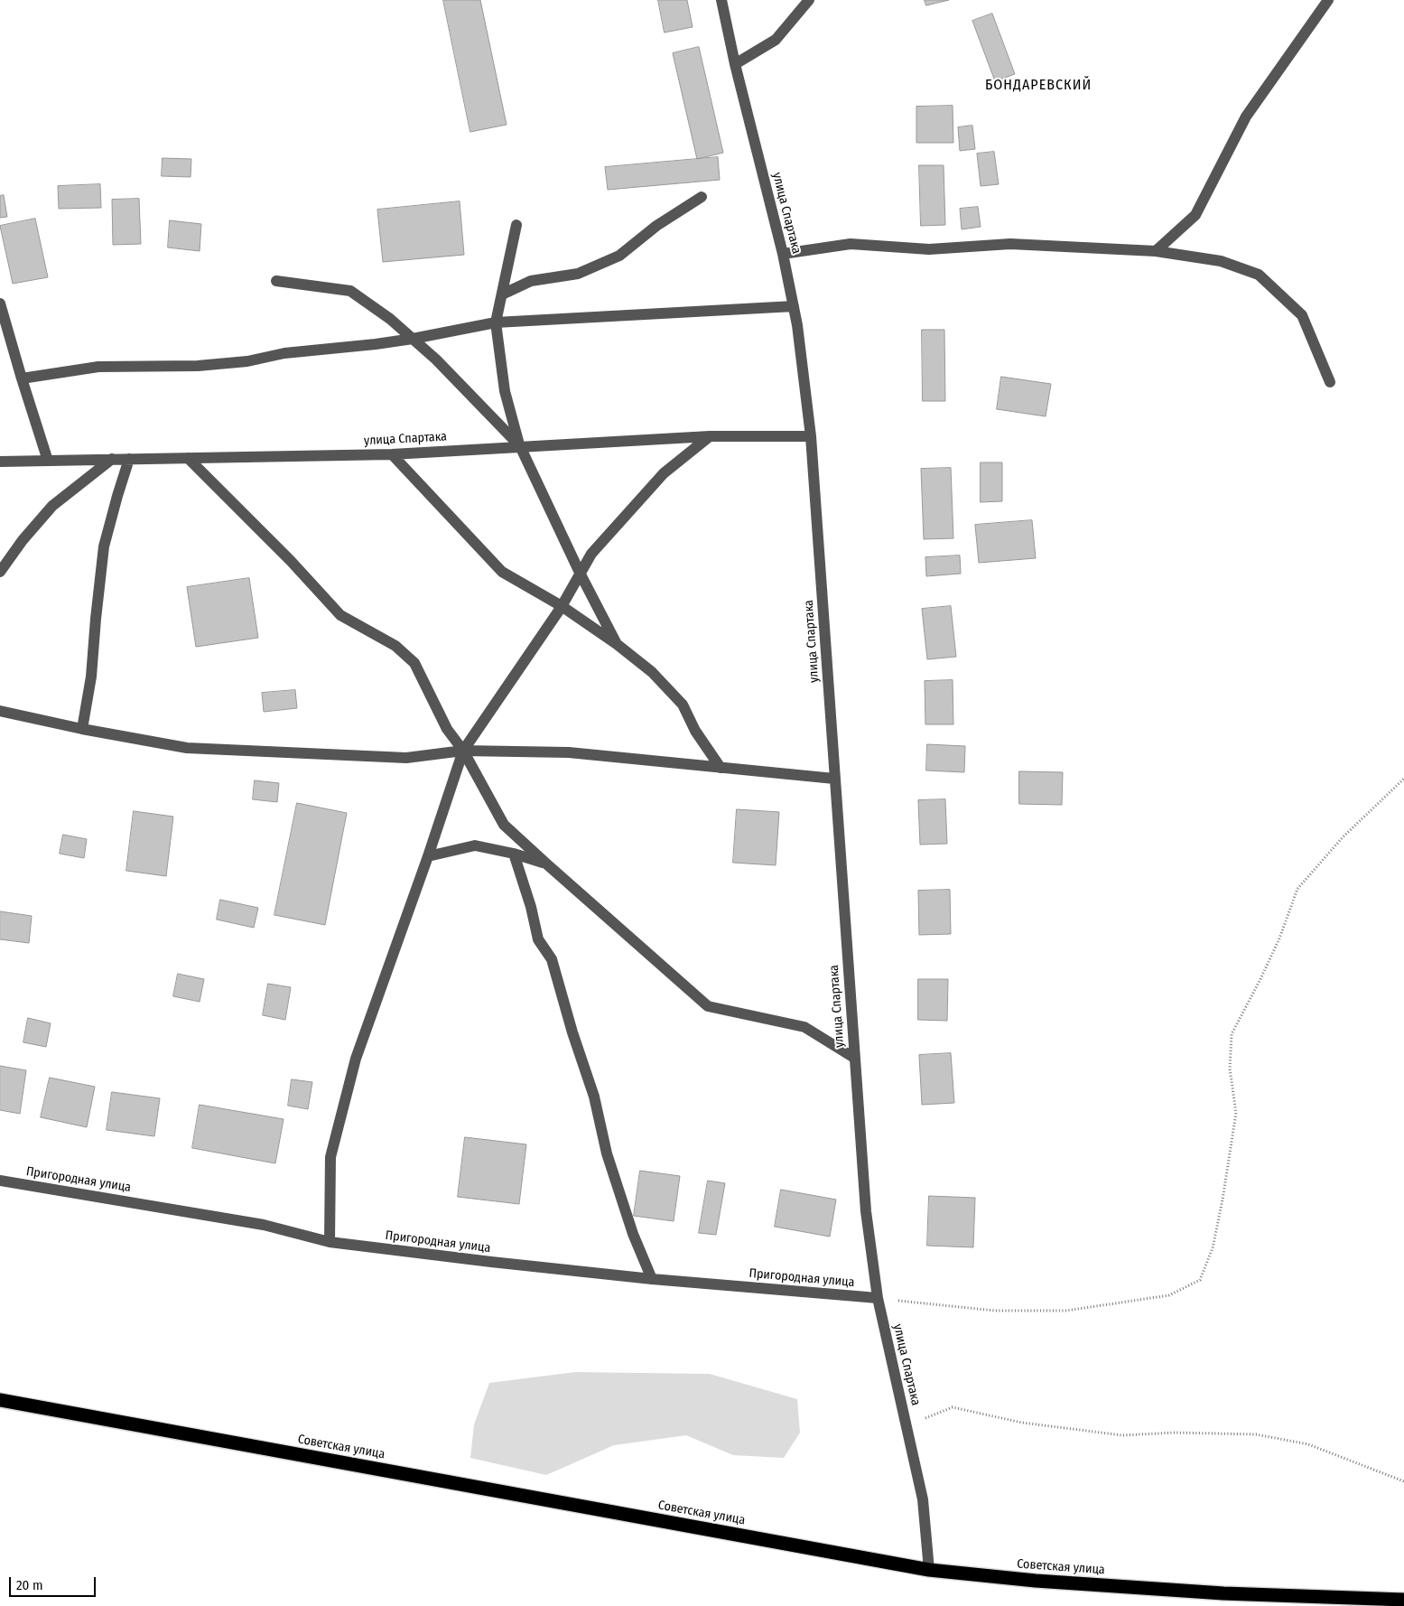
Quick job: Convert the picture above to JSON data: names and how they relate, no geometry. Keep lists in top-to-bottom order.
{
  "streets": {
    "highway": ["Советская улица"],
    "street": ["улица Спартака", "Пригородная улица"]
  },
  "crossings": [
    ["улица Спартака", "Пригородная улица"],
    ["улица Спартака", "Советская улица"]
  ],
  "districts": ["БОНДАРЕВСКИЙ"],
  "scale_bar": "20 m"
}
